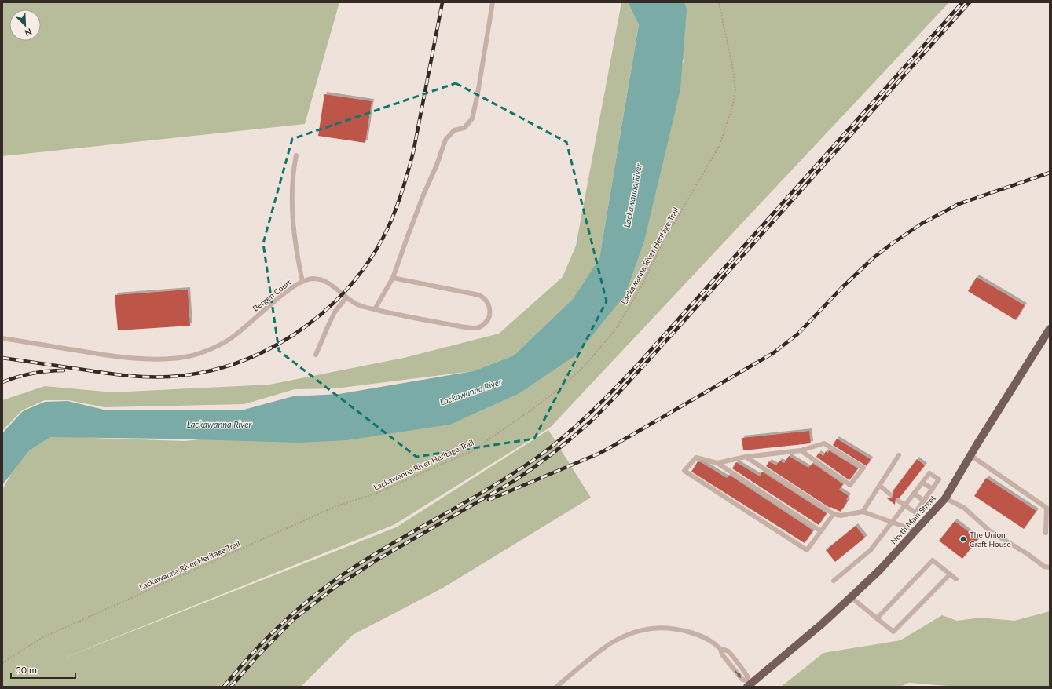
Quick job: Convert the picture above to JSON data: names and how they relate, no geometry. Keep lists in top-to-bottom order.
{
  "streets": {
    "main road": ["North Main Street"],
    "lane": ["Bergen Court"],
    "path": ["Lackawanna River Heritage Trail"]
  },
  "water": ["Lackawanna River"],
  "places": ["The Union Craft House"],
  "scale_bar": "50 m",
  "north": "bottom right"
}
